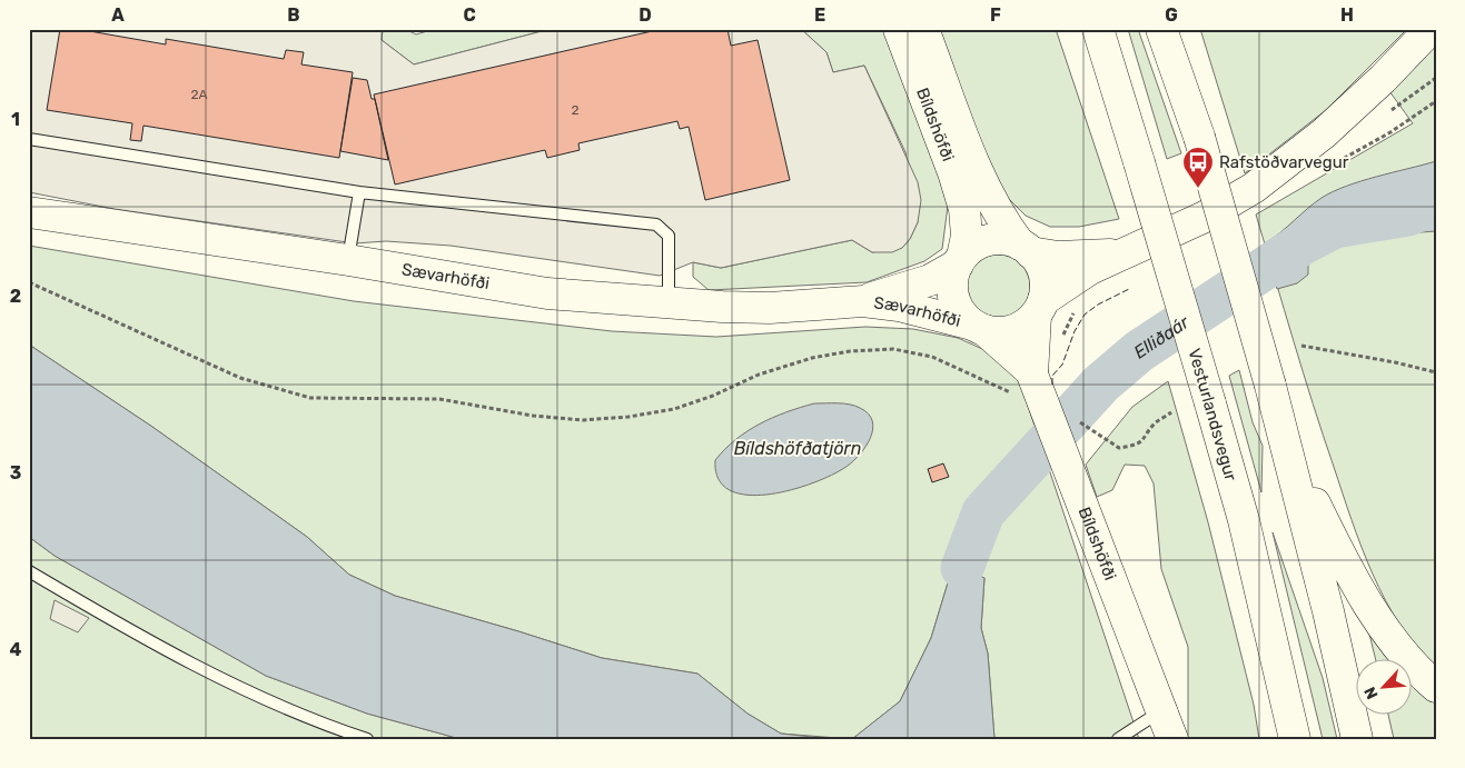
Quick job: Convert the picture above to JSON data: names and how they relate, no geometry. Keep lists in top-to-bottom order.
{
  "streets": {
    "main road": ["Bíldshöfði", "Sævarhöfði", "Vesturlandsvegur"]
  },
  "crossings": [
    ["Bíldshöfði", "Sævarhöfði"]
  ],
  "water": ["Elliðaár", "Bíldshöfðatjörn"],
  "places": {
    "bus stop": ["Rafstöðvarvegur"]
  },
  "house_numbers": ["2A", "2"],
  "north": "bottom left",
  "grid": {
    "columns": [
      "A",
      "B",
      "C",
      "D",
      "E",
      "F",
      "G",
      "H"
    ],
    "rows": [
      "1",
      "2",
      "3",
      "4"
    ]
  }
}
